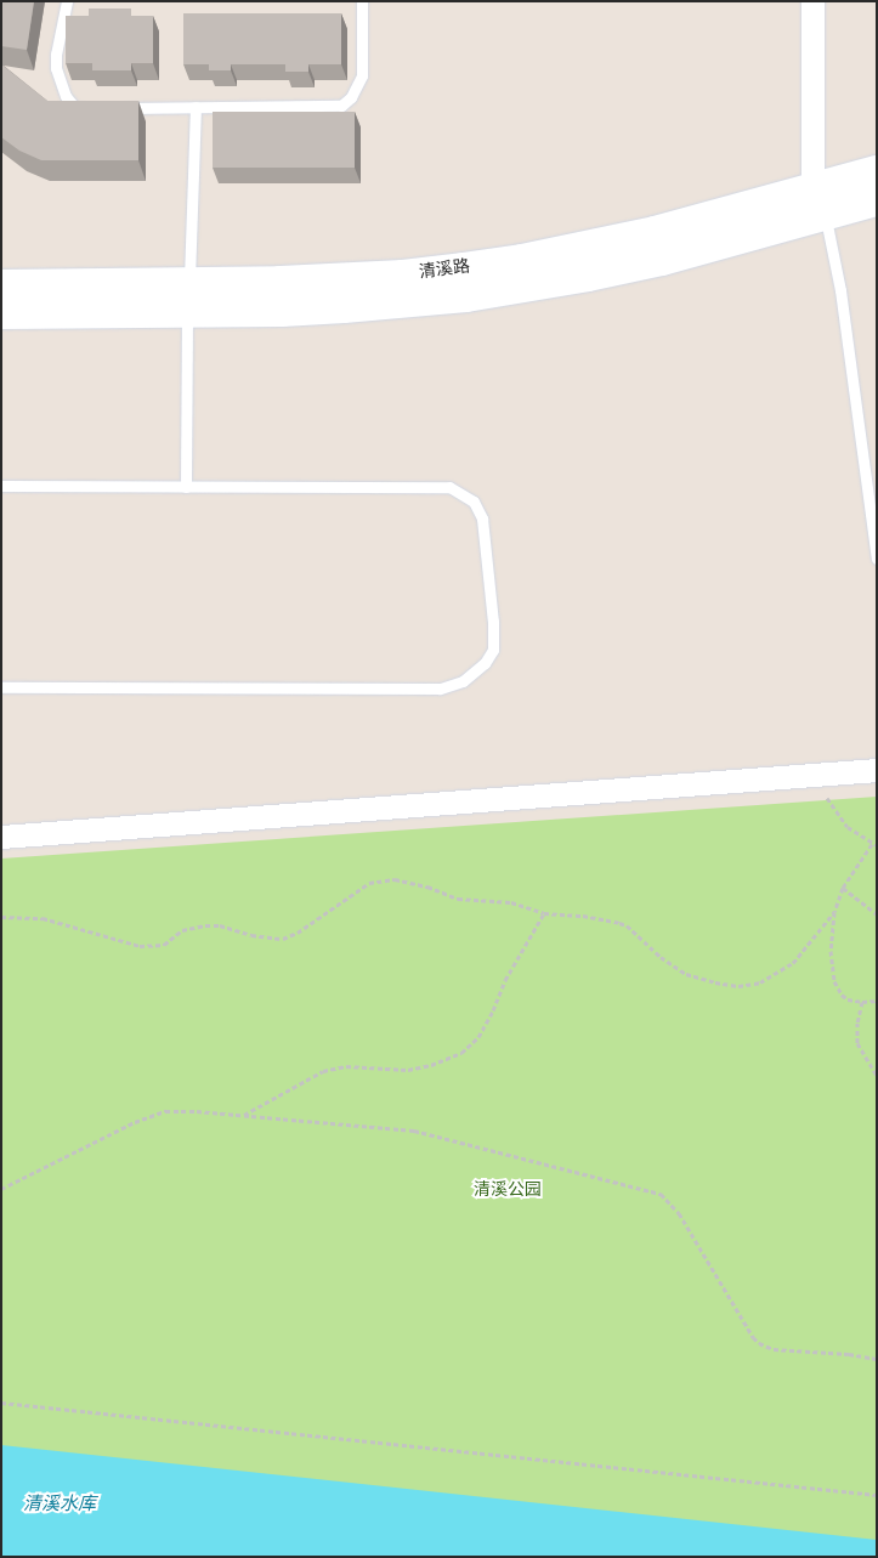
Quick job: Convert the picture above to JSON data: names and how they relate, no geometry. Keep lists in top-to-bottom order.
{
  "streets": {
    "street": ["清溪路"]
  },
  "water": ["清溪水库"],
  "parks": ["清溪公园"]
}
